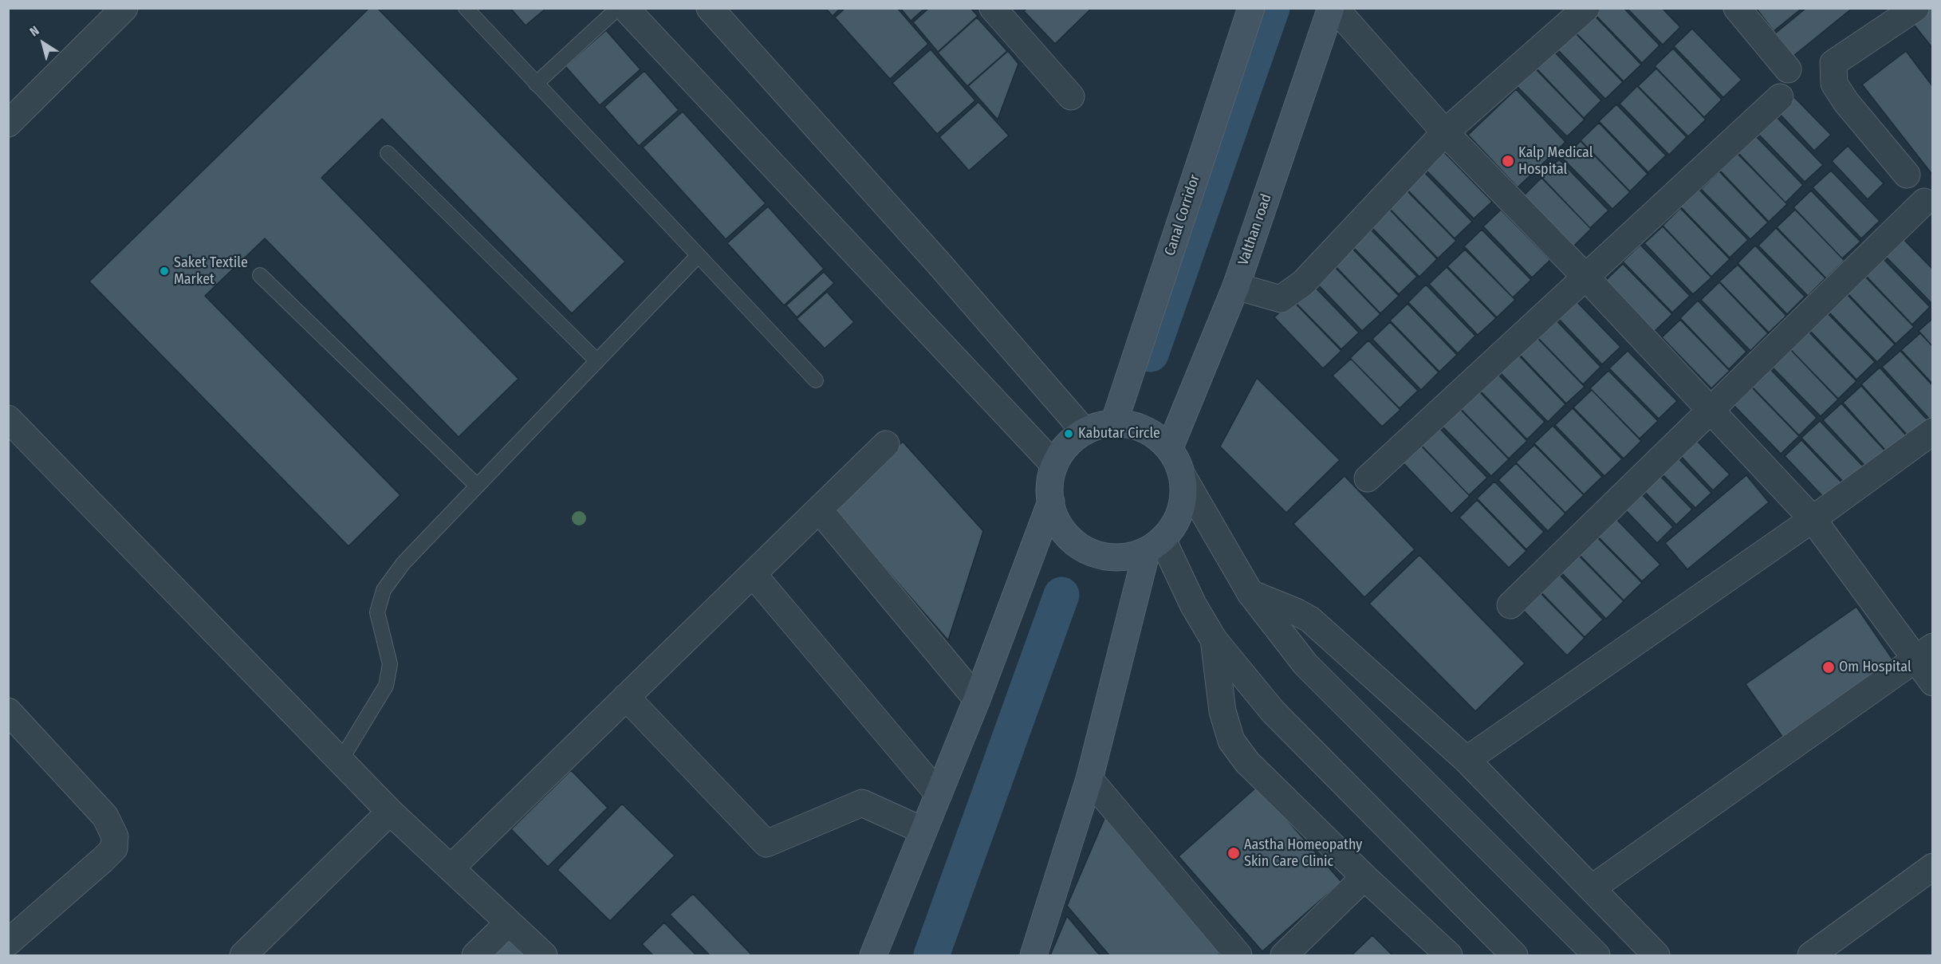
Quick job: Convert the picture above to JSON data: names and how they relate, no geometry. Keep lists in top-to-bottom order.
{
  "streets": {
    "main road": ["Canal Corridor", "Valthan road"]
  },
  "crossings": [
    ["Canal Corridor", "Valthan road"]
  ],
  "places": [
    "Kalp Medical Hospital",
    "Saket Textile Market",
    "Kabutar Circle",
    "Om Hospital",
    "Aastha Homeopathy Skin Care Clinic"
  ],
  "north": "top left"
}
